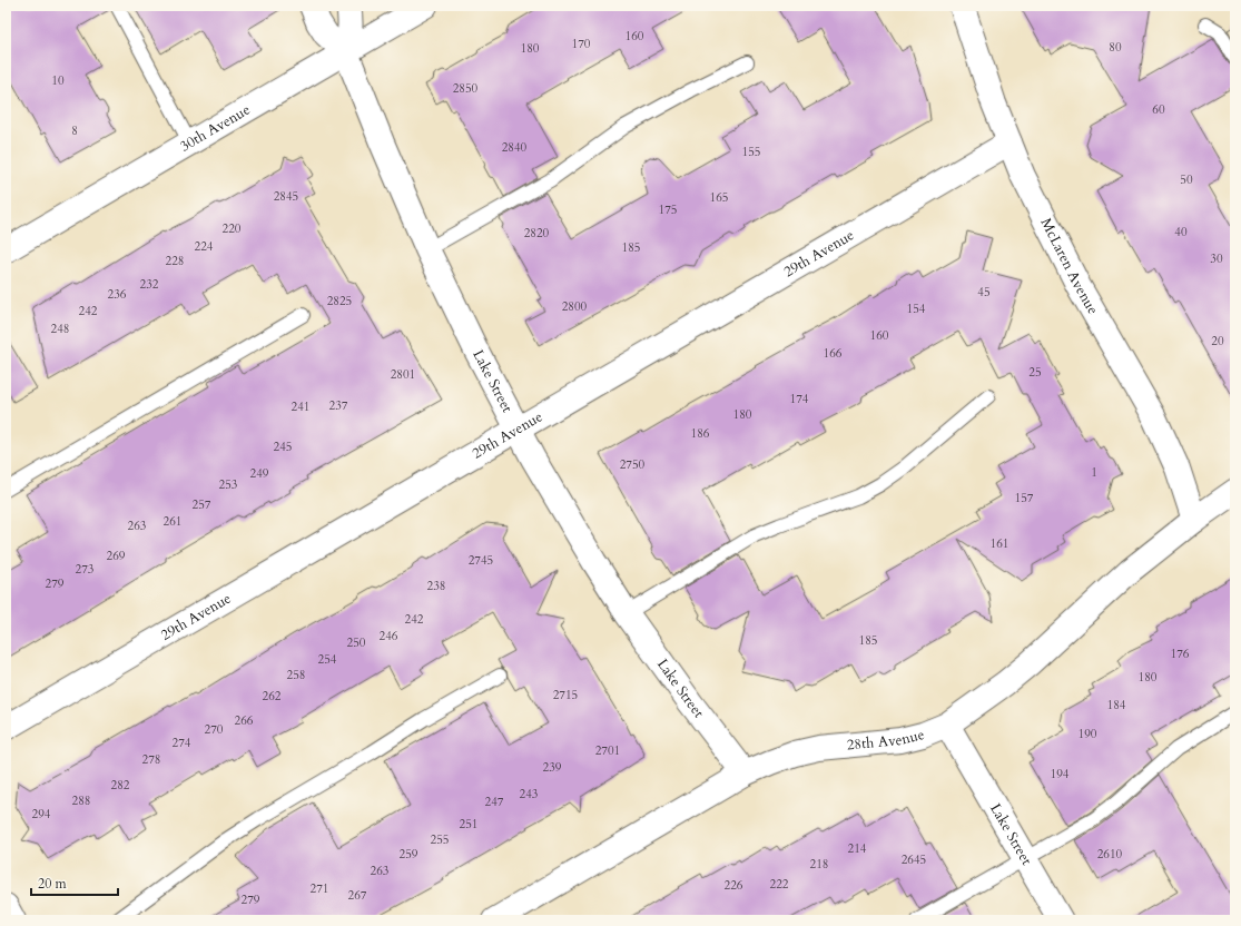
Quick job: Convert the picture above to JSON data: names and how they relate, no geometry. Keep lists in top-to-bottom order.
{
  "streets": {
    "street": [
      "30th Avenue",
      "29th Avenue",
      "McLaren Avenue",
      "Lake Street",
      "28th Avenue"
    ]
  },
  "crossings": [
    ["30th Avenue", "Lake Street"],
    ["29th Avenue", "McLaren Avenue"],
    ["29th Avenue", "Lake Street"],
    ["McLaren Avenue", "28th Avenue"],
    ["Lake Street", "28th Avenue"]
  ],
  "house_numbers": [
    "160",
    "170",
    "80",
    "180",
    "10",
    "2850",
    "60",
    "8",
    "2840",
    "155",
    "50",
    "2845",
    "165",
    "175",
    "220",
    "40",
    "2820",
    "224",
    "185",
    "30",
    "228",
    "232",
    "45",
    "236",
    "2825",
    "2800",
    "154",
    "242",
    "248",
    "160",
    "20",
    "166",
    "25",
    "2801",
    "174",
    "237",
    "241",
    "180",
    "186",
    "245",
    "2750",
    "1",
    "249",
    "253",
    "157",
    "257",
    "261",
    "263",
    "161",
    "269",
    "2745",
    "273",
    "279",
    "238",
    "242",
    "246",
    "185",
    "250",
    "176",
    "254",
    "258",
    "180",
    "2715",
    "262",
    "184",
    "266",
    "270",
    "190",
    "274",
    "2701",
    "278",
    "239",
    "194",
    "282",
    "243",
    "288",
    "247",
    "294",
    "251",
    "255",
    "214",
    "259",
    "2610",
    "2645",
    "218",
    "263",
    "222",
    "226",
    "271",
    "267",
    "279"
  ],
  "scale_bar": "20 m"
}
